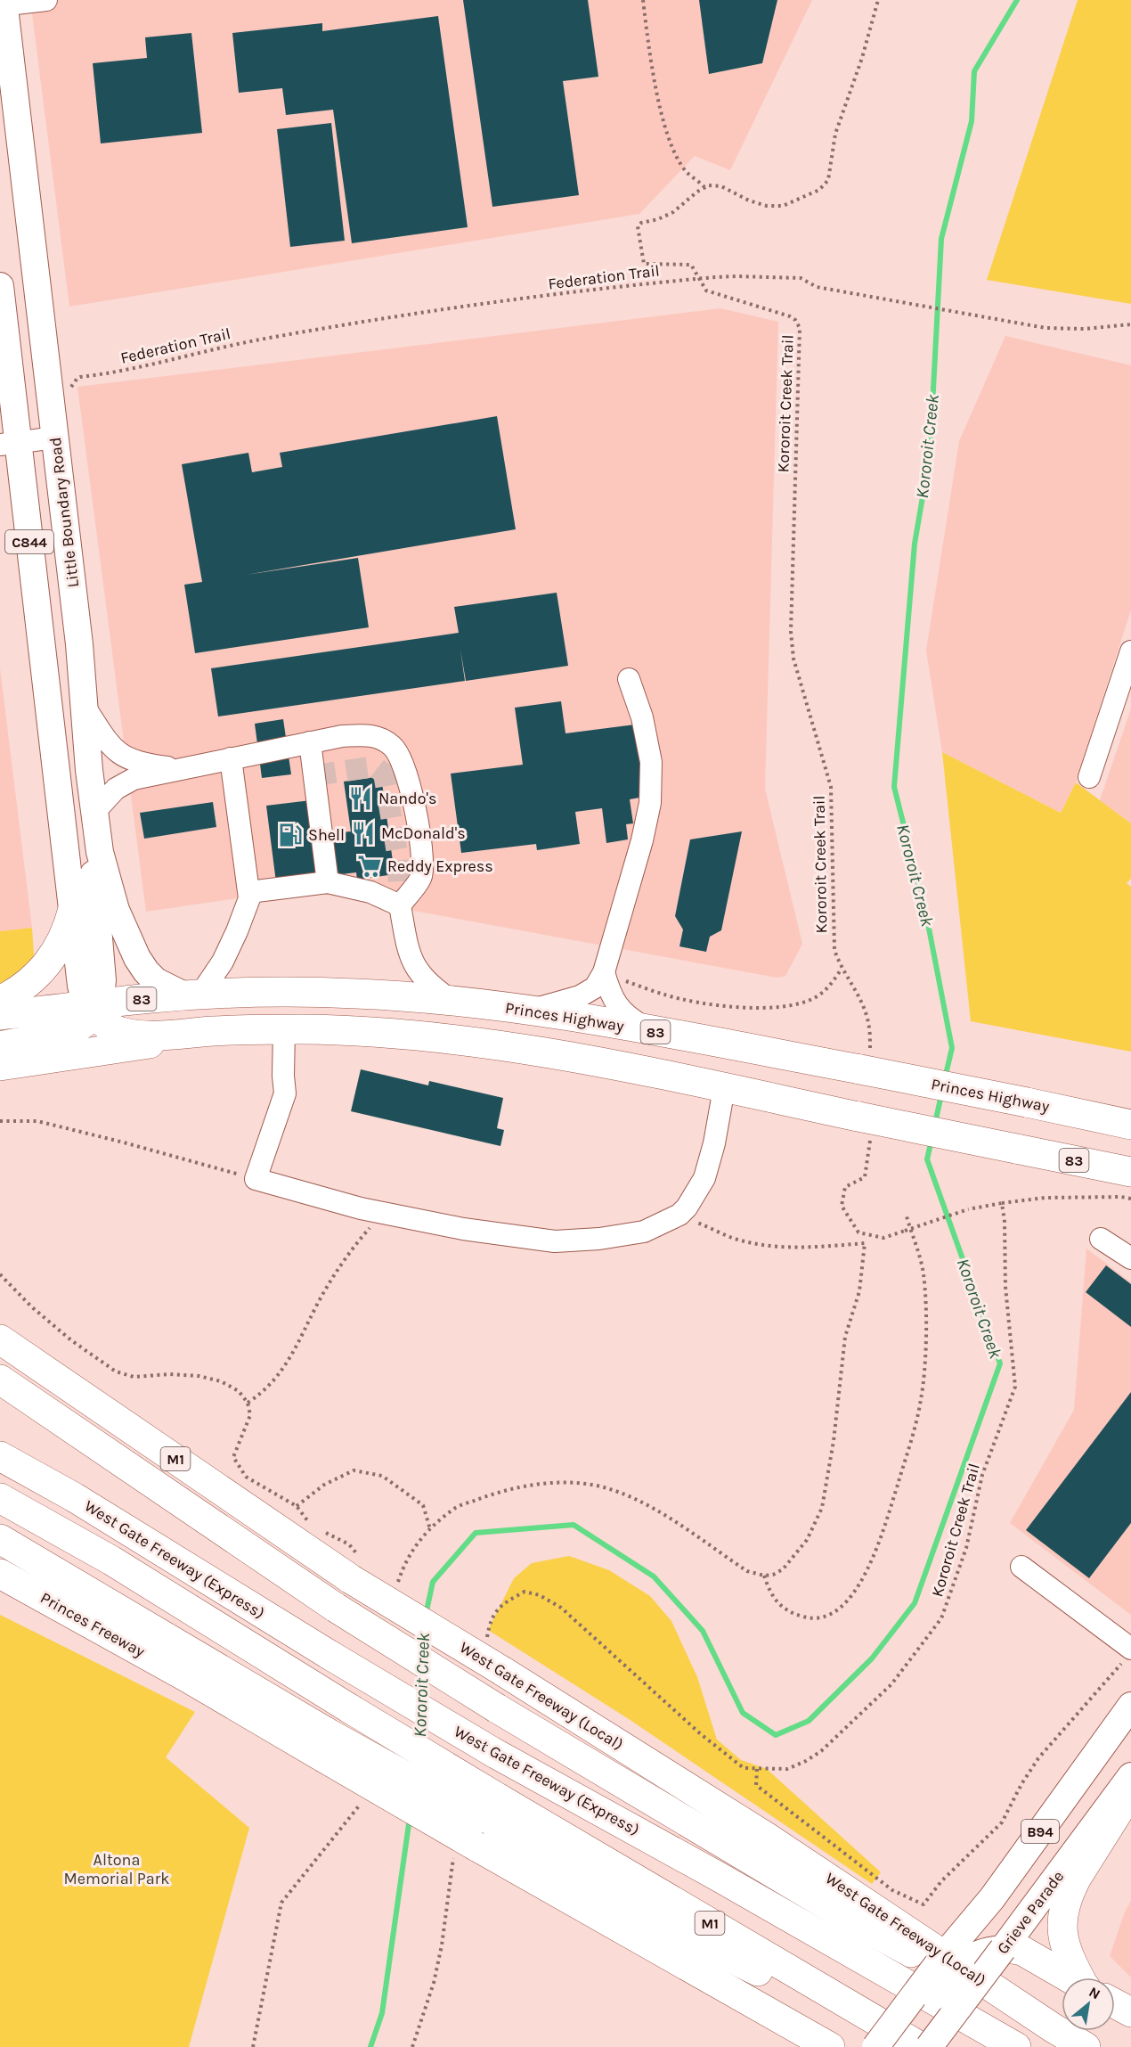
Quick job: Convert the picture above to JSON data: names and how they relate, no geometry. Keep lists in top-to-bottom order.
{
  "streets": {
    "highway": [
      "83",
      "Princes Highway",
      "M1",
      "West Gate Freeway (Express)",
      "Princes Freeway",
      "West Gate Freeway (Local)"
    ],
    "main road": [
      "Little Boundary Road",
      "C844",
      "B94",
      "Grieve Parade"
    ],
    "path": ["Federation Trail", "Kororoit Creek Trail"]
  },
  "crossings": [
    ["Federation Trail", "Kororoit Creek Trail"],
    ["Little Boundary Road", "Princes Highway"],
    ["C844", "Princes Highway"]
  ],
  "water": ["Kororoit Creek"],
  "parks": ["Altona Memorial Park"],
  "places": {
    "restaurant": ["Nando's", "McDonald's"],
    "fuel station": ["Shell"],
    "supermarket": ["Reddy Express"]
  },
  "north": "top right"
}
